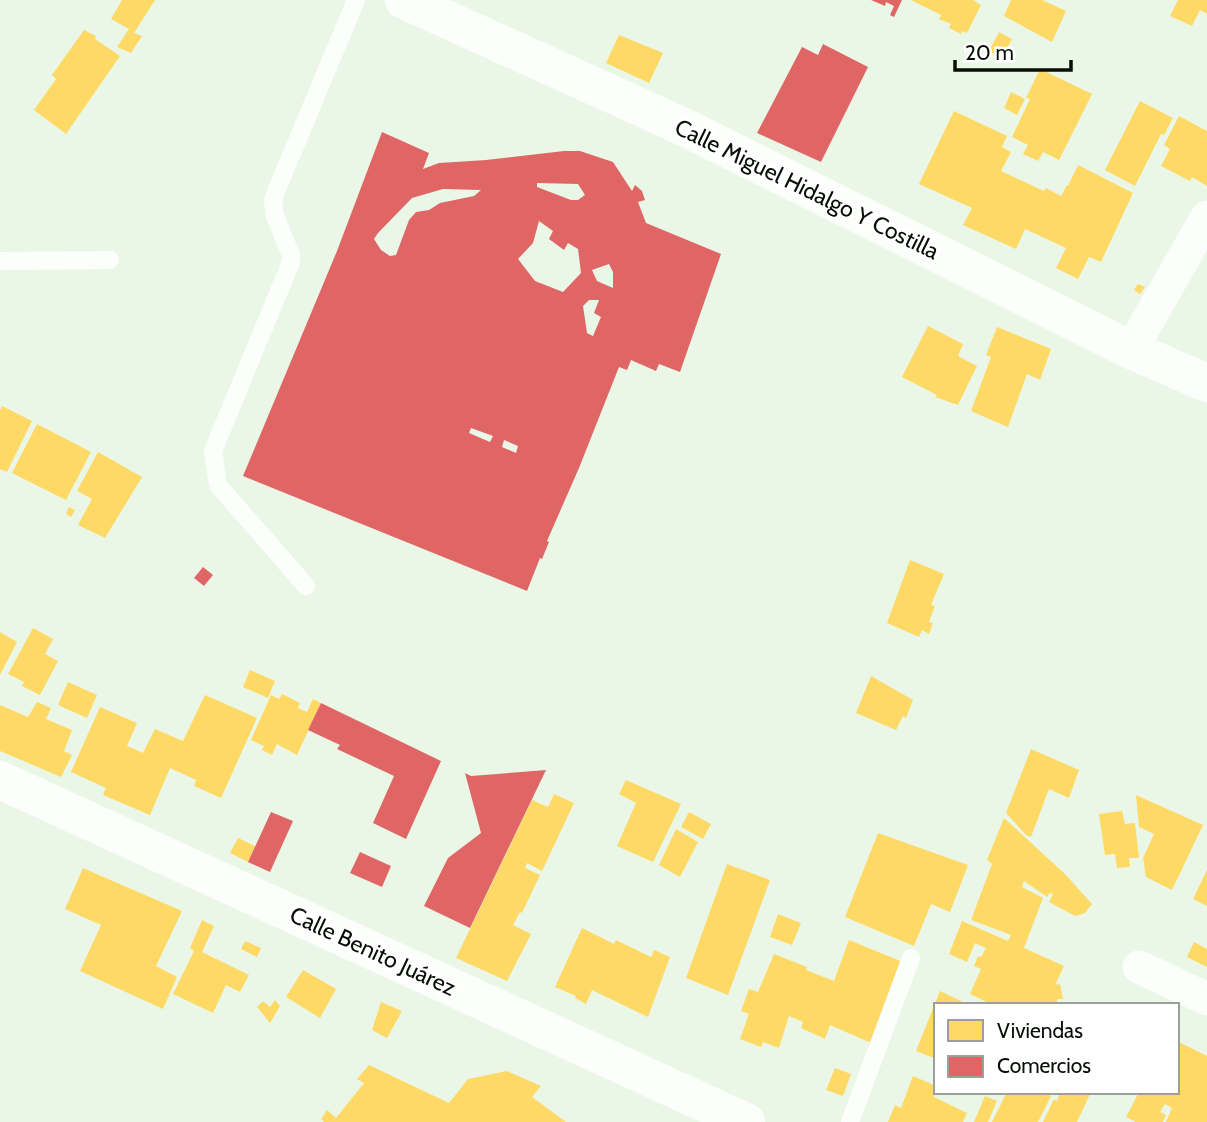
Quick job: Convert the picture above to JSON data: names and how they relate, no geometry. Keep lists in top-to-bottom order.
{
  "streets": {
    "street": ["Calle Miguel Hidalgo Y Costilla", "Calle Benito Juárez"]
  },
  "legend": ["Viviendas", "Comercios"],
  "scale_bar": "20 m"
}
